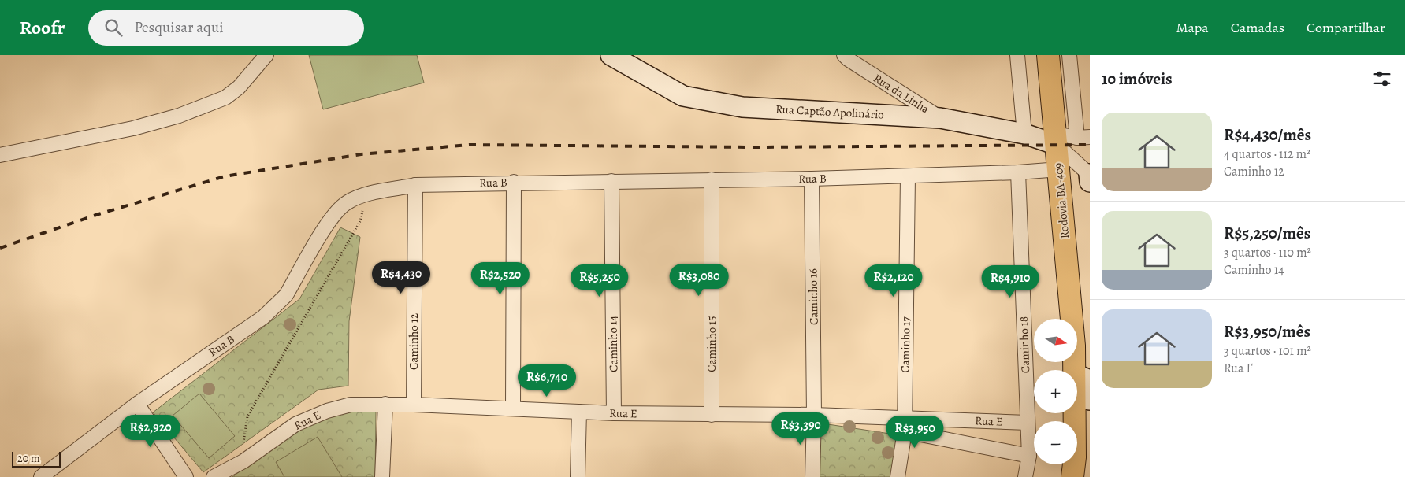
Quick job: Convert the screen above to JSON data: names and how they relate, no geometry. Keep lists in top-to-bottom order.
{
  "streets": {
    "main road": ["Rodovia BA-409"],
    "street": [
      "Rua da Linha",
      "Rua Captão Apolinário",
      "Rua B",
      "Caminho 16",
      "Caminho 12",
      "Caminho 14",
      "Caminho 15",
      "Caminho 17",
      "Caminho 18",
      "Rua E"
    ]
  },
  "crossings": [
    ["Rua da Linha", "Rua Captão Apolinário"],
    ["Rua Captão Apolinário", "Rodovia BA-409"],
    ["Rua B", "Rodovia BA-409"],
    ["Rua B", "Caminho 16"],
    ["Rua B", "Caminho 12"],
    ["Rua B", "Caminho 14"],
    ["Rua B", "Caminho 15"],
    ["Rua B", "Caminho 17"],
    ["Rua B", "Caminho 18"],
    ["Caminho 16", "Rua E"],
    ["Caminho 12", "Rua E"],
    ["Caminho 14", "Rua E"],
    ["Caminho 15", "Rua E"],
    ["Caminho 17", "Rua E"],
    ["Caminho 18", "Rua E"]
  ],
  "scale_bar": "20 m",
  "north": "right",
  "page": {
    "header": "Roofr",
    "search": "Pesquisar aqui",
    "nav": ["Mapa", "Camadas", "Compartilhar"],
    "heading": "10 imóveis",
    "list": [
      {
        "name": "R$4,430/mês",
        "note": "4 quartos · 112 m² · Caminho 12"
      },
      {
        "name": "R$5,250/mês",
        "note": "3 quartos · 110 m² · Caminho 14"
      },
      {
        "name": "R$3,950/mês",
        "note": "3 quartos · 101 m² · Rua F"
      }
    ],
    "price": [
      "R$4,430",
      "R$2,520",
      "R$3,080",
      "R$5,250",
      "R$2,120",
      "R$4,910",
      "R$6,740",
      "R$3,390",
      "R$2,920",
      "R$3,950"
    ],
    "map_buttons": ["+", "−"],
    "scale": "20 m"
  }
}
